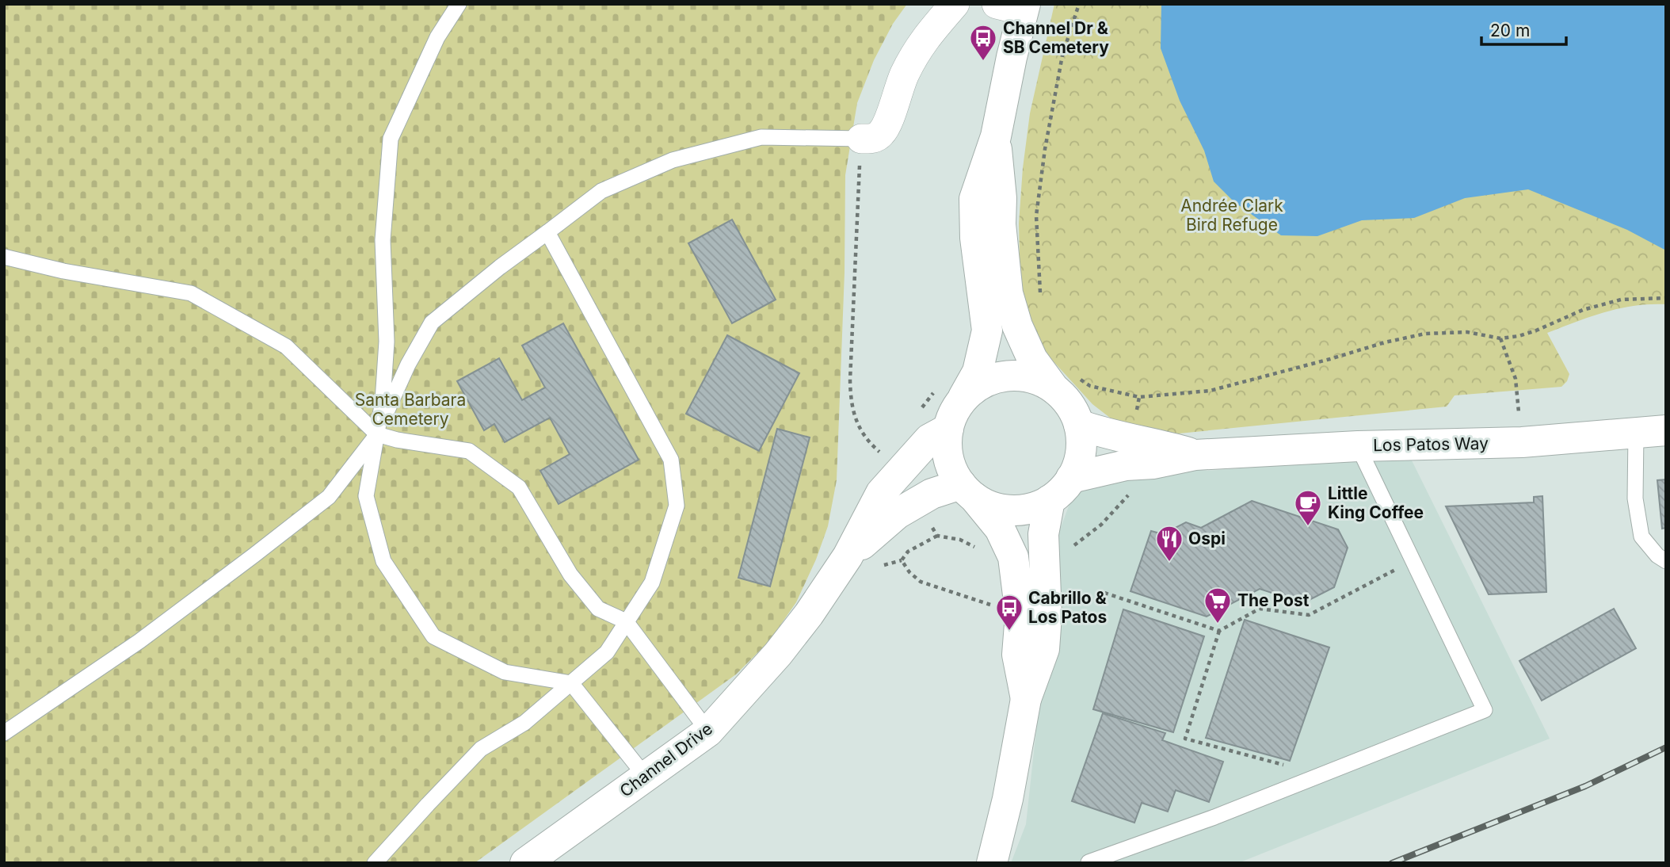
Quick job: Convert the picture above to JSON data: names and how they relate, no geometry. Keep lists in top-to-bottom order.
{
  "streets": {
    "main road": ["Los Patos Way", "Channel Drive"]
  },
  "crossings": [
    ["Los Patos Way", "Channel Drive"]
  ],
  "parks": ["Andrée Clark Bird Refuge", "Santa Barbara Cemetery"],
  "places": {
    "bus stop": ["Channel Dr & SB Cemetery", "Cabrillo & Los Patos"],
    "cafe": ["Little King Coffee"],
    "restaurant": ["Ospi"],
    "supermarket": ["The Post"]
  },
  "scale_bar": "20 m"
}
